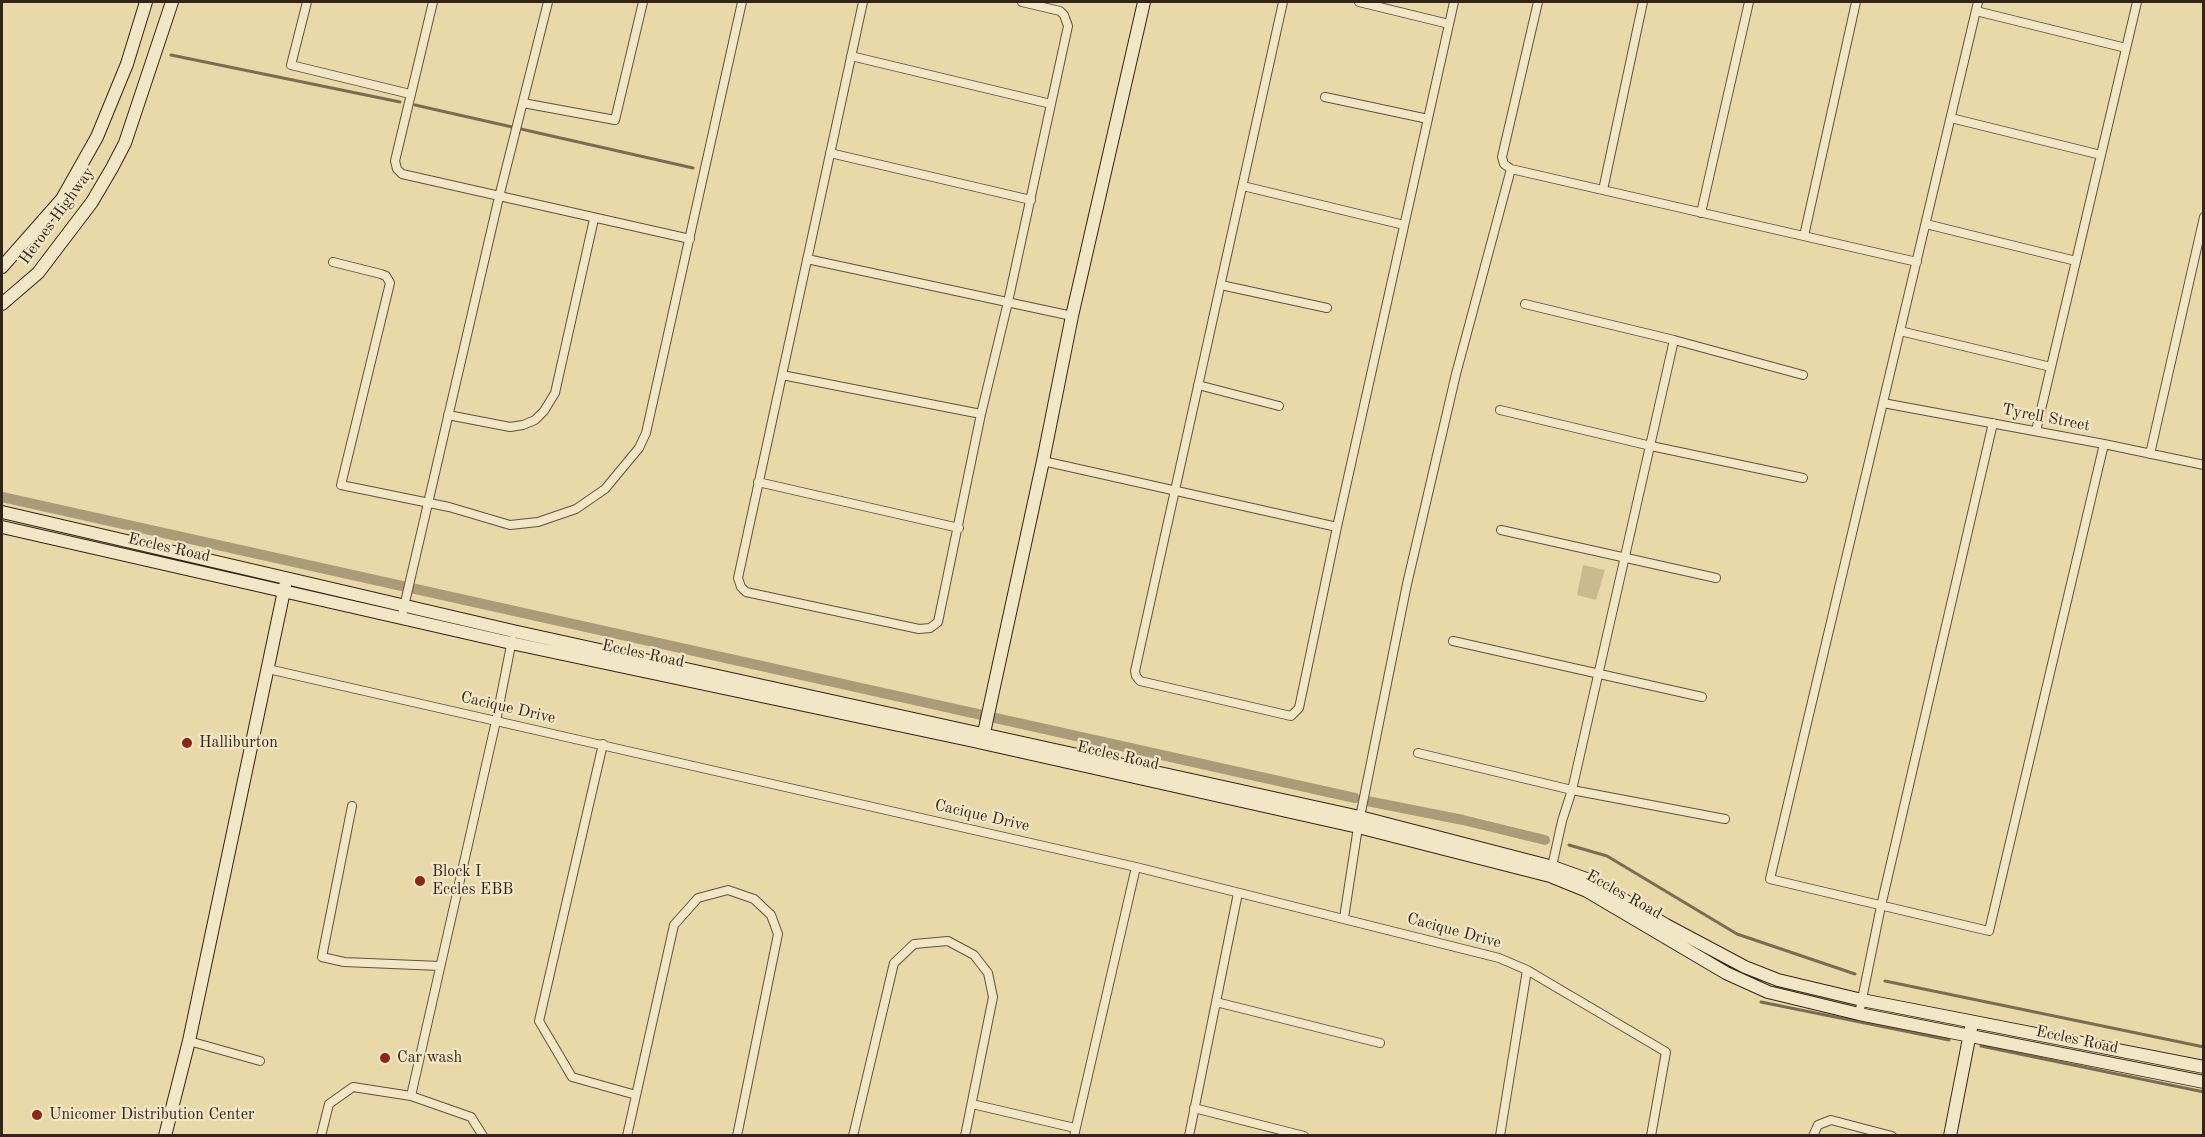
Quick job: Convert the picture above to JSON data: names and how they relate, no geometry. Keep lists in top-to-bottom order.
{
  "streets": {
    "street": [
      "Heroes Highway",
      "Tyrell Street",
      "Eccles Road",
      "Cacique Drive"
    ]
  },
  "places": [
    "Halliburton",
    "Block I Eccles EBB",
    "Car wash",
    "Unicomer Distribution Center"
  ]
}
